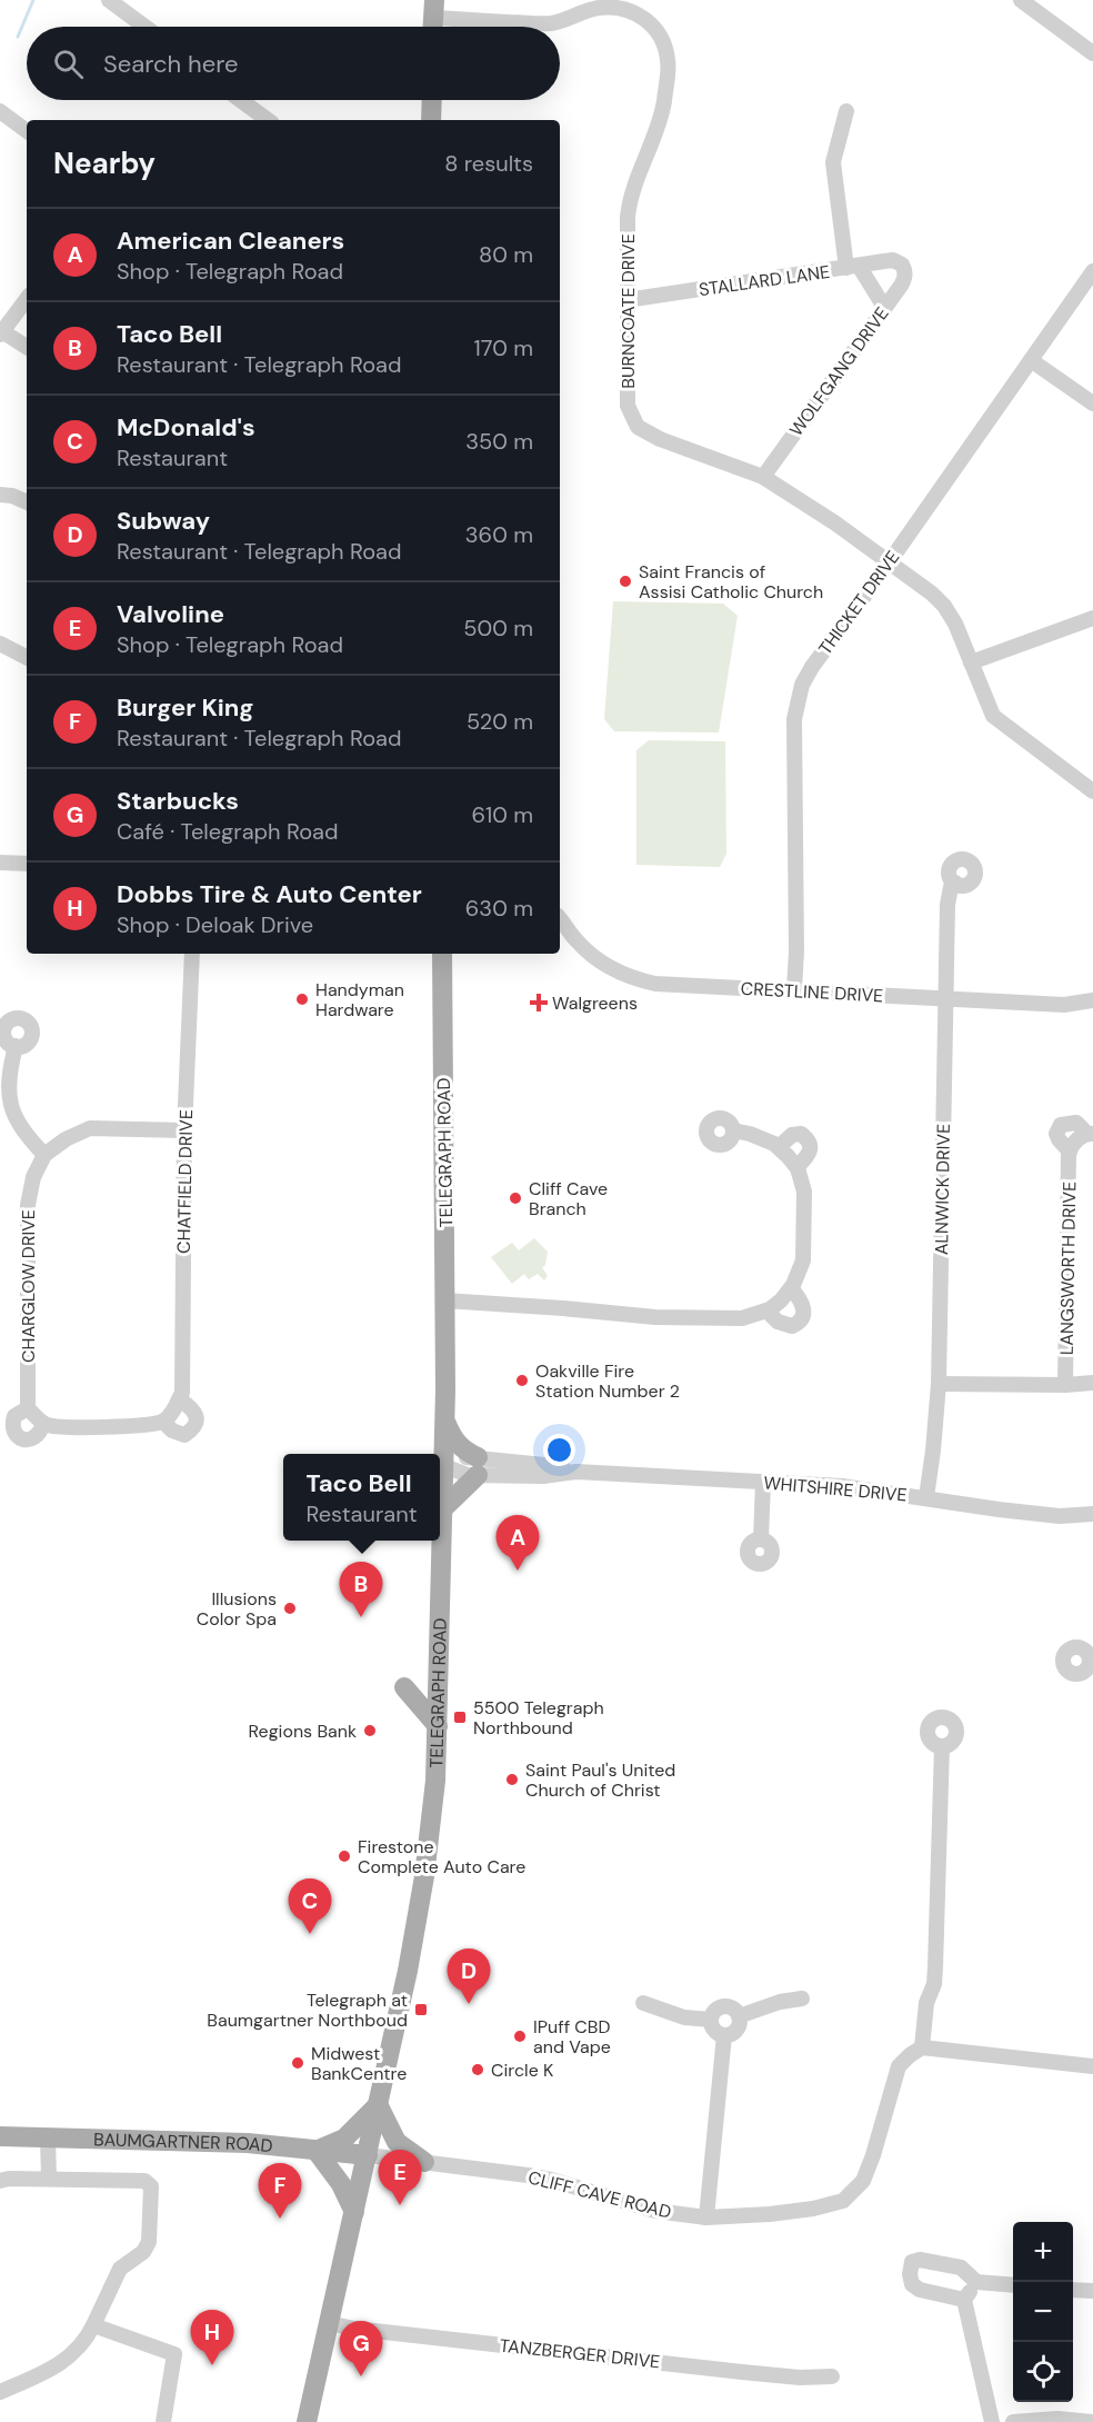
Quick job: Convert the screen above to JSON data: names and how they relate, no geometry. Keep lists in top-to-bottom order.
{
  "streets": {
    "main road": ["TELEGRAPH ROAD", "BAUMGARTNER ROAD"],
    "street": [
      "STALLARD LANE",
      "BURNCOATE DRIVE",
      "WOLFGANG DRIVE",
      "THICKET DRIVE",
      "CRESTLINE DRIVE",
      "CHATFIELD DRIVE",
      "ALNWICK DRIVE",
      "LANGSWORTH DRIVE",
      "CHARGLOW DRIVE",
      "WHITSHIRE DRIVE",
      "CLIFF CAVE ROAD",
      "TANZBERGER DRIVE"
    ]
  },
  "crossings": [
    ["STALLARD LANE", "BURNCOATE DRIVE"],
    ["STALLARD LANE", "WOLFGANG DRIVE"],
    ["BURNCOATE DRIVE", "WOLFGANG DRIVE"],
    ["BURNCOATE DRIVE", "THICKET DRIVE"],
    ["THICKET DRIVE", "CRESTLINE DRIVE"],
    ["CRESTLINE DRIVE", "ALNWICK DRIVE"],
    ["TELEGRAPH ROAD", "WHITSHIRE DRIVE"],
    ["TELEGRAPH ROAD", "BAUMGARTNER ROAD"],
    ["TELEGRAPH ROAD", "CLIFF CAVE ROAD"],
    ["TELEGRAPH ROAD", "TANZBERGER DRIVE"],
    ["CHATFIELD DRIVE", "CHARGLOW DRIVE"],
    ["ALNWICK DRIVE", "WHITSHIRE DRIVE"],
    ["BAUMGARTNER ROAD", "CLIFF CAVE ROAD"]
  ],
  "places": {
    "other": [
      "Saint Francis of Assisi Catholic Church",
      "Handyman Hardware",
      "Cliff Cave Branch",
      "Oakville Fire Station Number 2",
      "Illusions Color Spa",
      "Regions Bank",
      "Saint Paul's United Church of Christ",
      "Firestone Complete Auto Care",
      "IPuff CBD and Vape",
      "Midwest BankCentre",
      "Circle K"
    ],
    "health": ["Walgreens"],
    "transit": ["5500 Telegraph Northbound", "Telegraph at Baumgartner Northboud"]
  },
  "page": {
    "search": "Search here",
    "heading": ["Nearby", "8 results"],
    "list": [
      {
        "mark": "A",
        "name": "American Cleaners",
        "note": "Shop · Telegraph Road",
        "value": "80 m"
      },
      {
        "mark": "B",
        "name": "Taco Bell",
        "note": "Restaurant · Telegraph Road",
        "value": "170 m"
      },
      {
        "mark": "C",
        "name": "McDonald's",
        "note": "Restaurant",
        "value": "350 m"
      },
      {
        "mark": "D",
        "name": "Subway",
        "note": "Restaurant · Telegraph Road",
        "value": "360 m"
      },
      {
        "mark": "E",
        "name": "Valvoline",
        "note": "Shop · Telegraph Road",
        "value": "500 m"
      },
      {
        "mark": "F",
        "name": "Burger King",
        "note": "Restaurant · Telegraph Road",
        "value": "520 m"
      },
      {
        "mark": "G",
        "name": "Starbucks",
        "note": "Café · Telegraph Road",
        "value": "610 m"
      },
      {
        "mark": "H",
        "name": "Dobbs Tire & Auto Center",
        "note": "Shop · Deloak Drive",
        "value": "630 m"
      }
    ],
    "popup": ["Taco Bell", "Restaurant"],
    "pins": [
      "A",
      "B",
      "C",
      "D",
      "E",
      "F",
      "H",
      "G"
    ],
    "map_buttons": ["+", "−"]
  }
}
